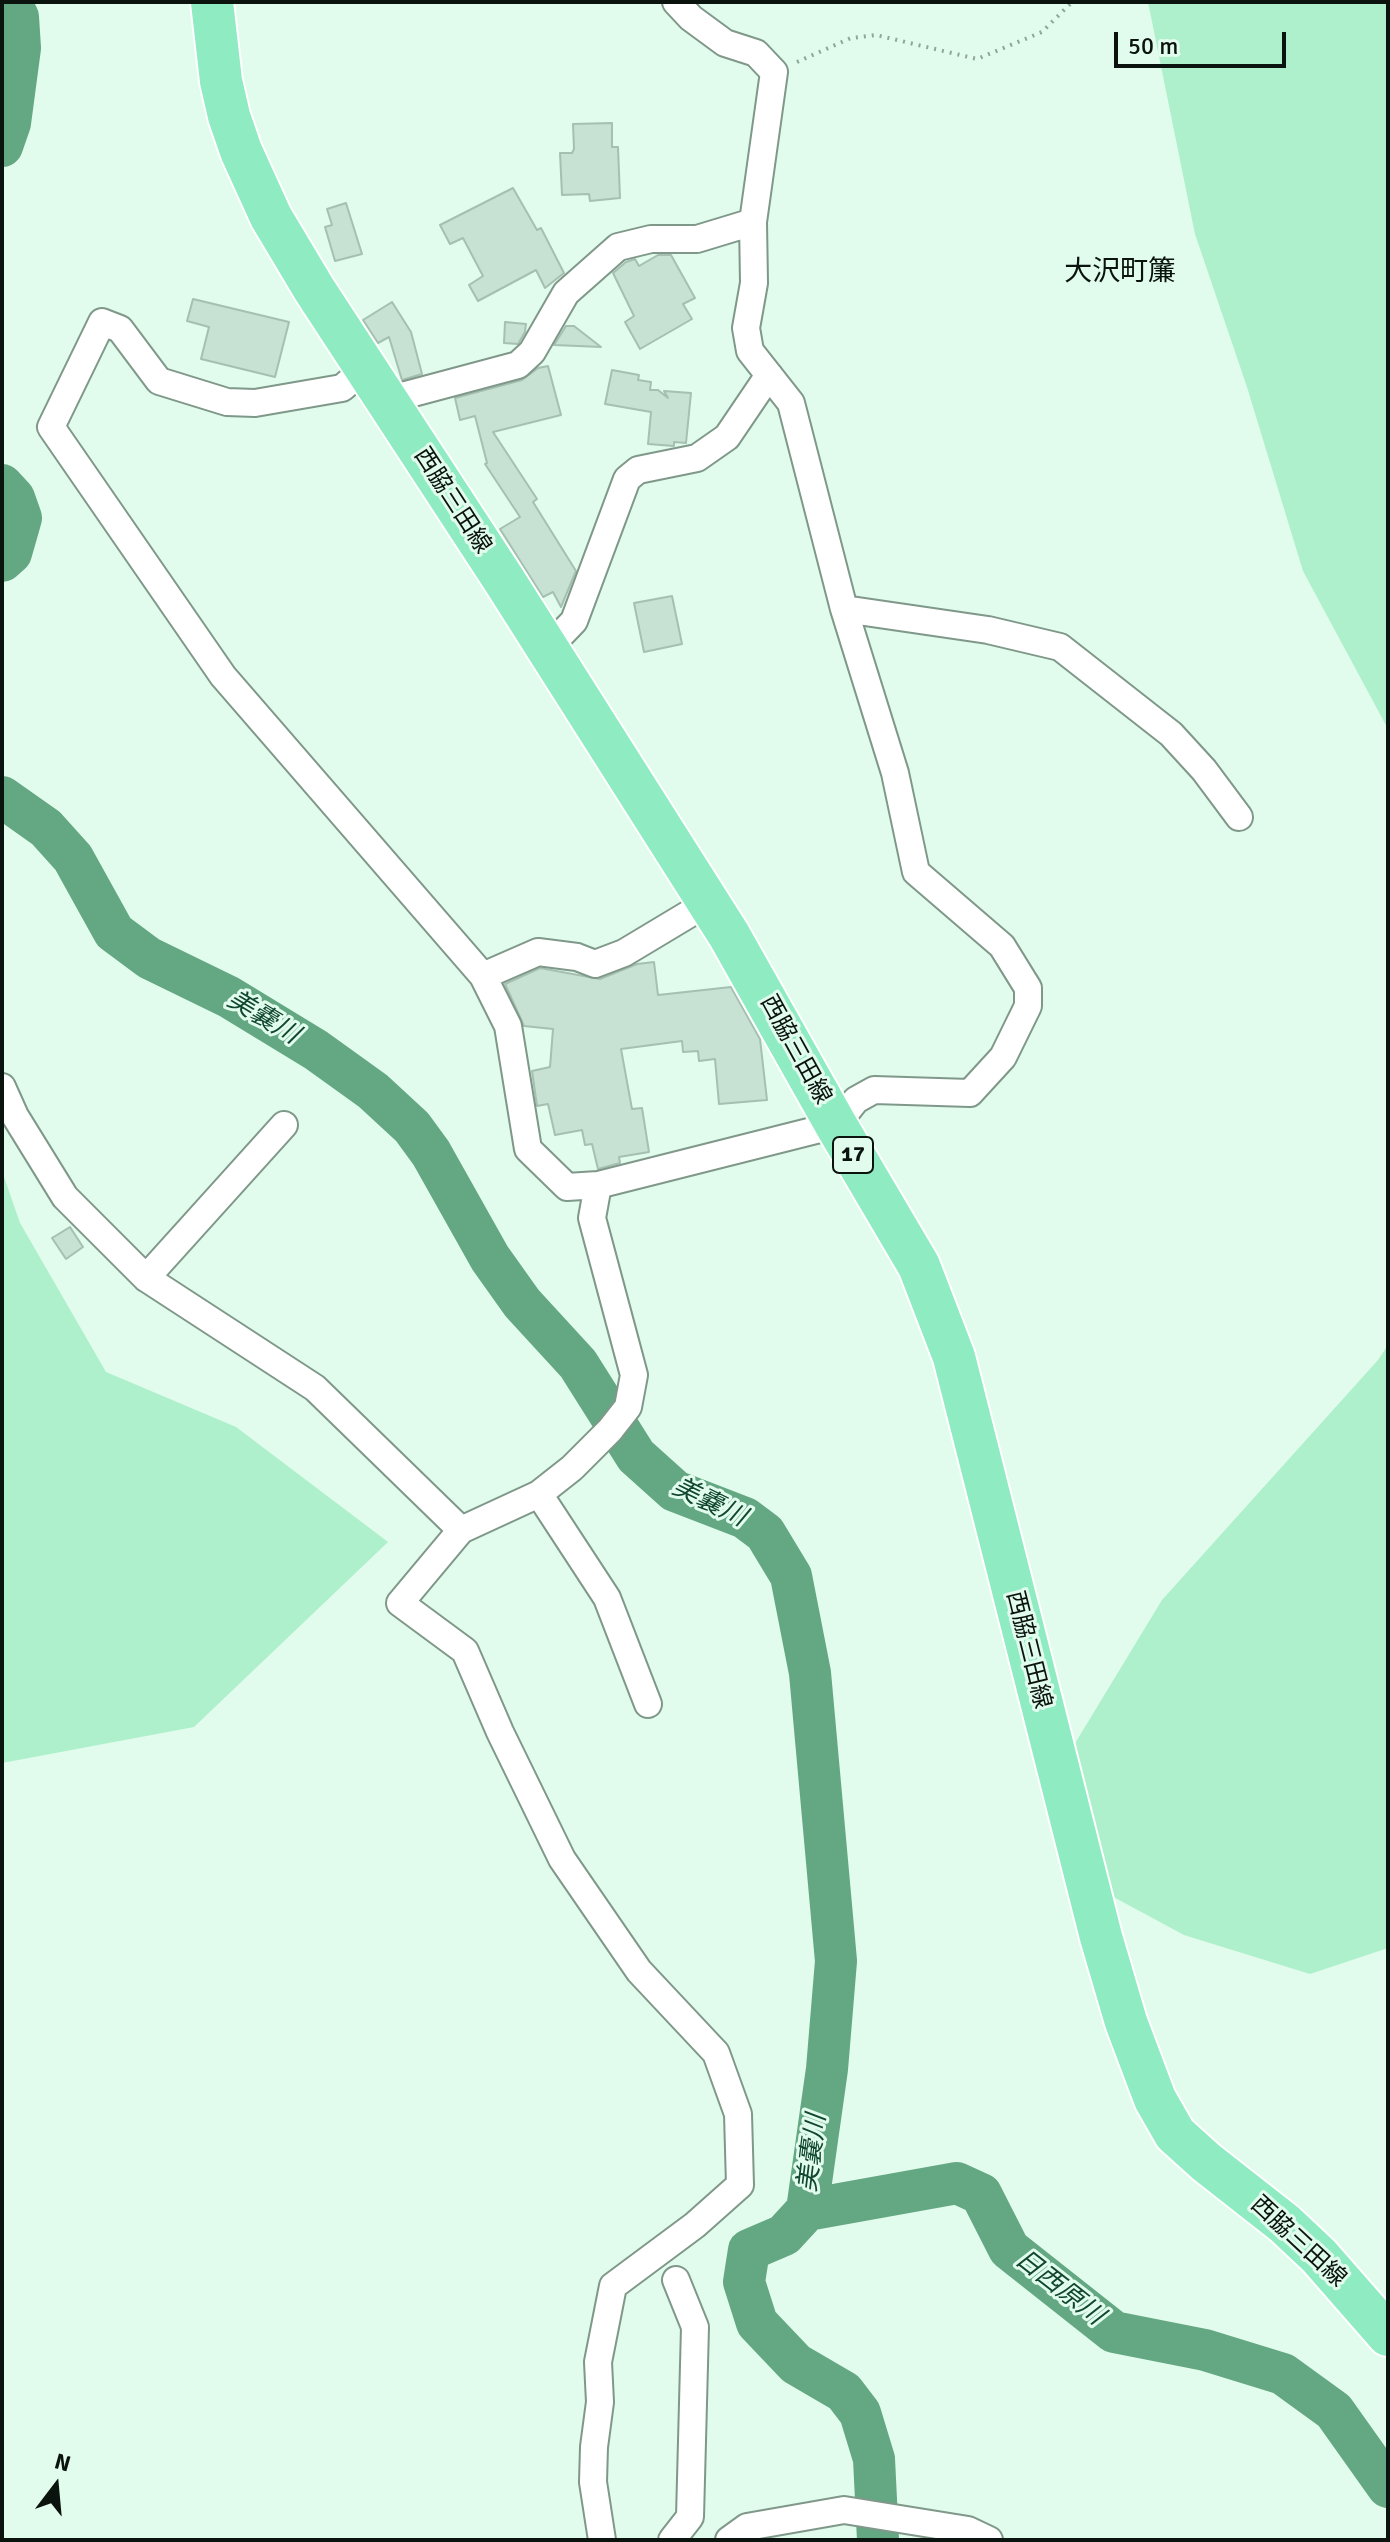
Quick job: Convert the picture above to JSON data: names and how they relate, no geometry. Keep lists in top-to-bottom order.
{
  "streets": {
    "main road": ["西脇三田線", "17"]
  },
  "districts": ["大沢町簾"],
  "water": ["美嚢川", "日西原川"],
  "scale_bar": "50 m",
  "north": "top"
}
